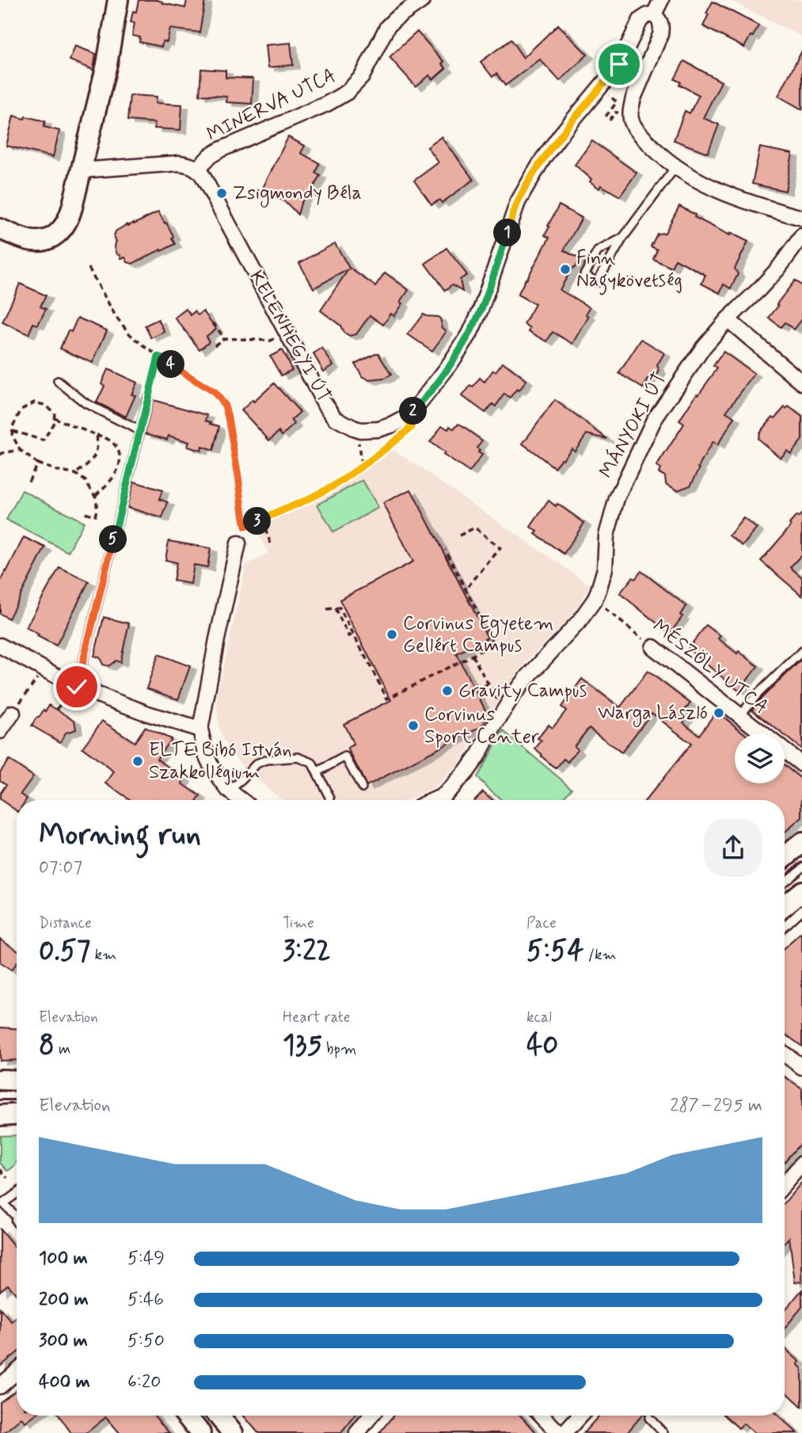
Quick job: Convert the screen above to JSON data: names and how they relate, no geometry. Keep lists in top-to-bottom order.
{
  "streets": {
    "street": [
      "MINERVA UTCA",
      "KELENHEGYI ÚT",
      "MÁNYOKI ÚT",
      "MÉSZÖLY UTCA"
    ]
  },
  "crossings": [
    ["MINERVA UTCA", "KELENHEGYI ÚT"],
    ["MÁNYOKI ÚT", "MÉSZÖLY UTCA"]
  ],
  "places": [
    "Zsigmondy Béla",
    "Finn Nagykövetség",
    "Corvinus Egyetem Gellért Campus",
    "Gravity Campus",
    "Warga László",
    "Corvinus Sport Center",
    "ELTE Bibó István Szakkollégium"
  ],
  "page": {
    "pins": [
      "1",
      "4",
      "2",
      "3",
      "5"
    ],
    "heading": ["Morning run", "07:07"],
    "stats": [
      ["Distance", "0.57 km"],
      ["Time", "3:22"],
      ["Pace", "5:54 /km"],
      ["Elevation", "8 m"],
      ["Heart rate", "135 bpm"],
      ["kcal", "40"]
    ],
    "chart": ["Elevation", "287–295 m"],
    "list": [
      {
        "name": "100 m",
        "note": "5:49"
      },
      {
        "name": "200 m",
        "note": "5:46"
      },
      {
        "name": "300 m",
        "note": "5:50"
      },
      {
        "name": "400 m",
        "note": "6:20"
      }
    ]
  }
}
